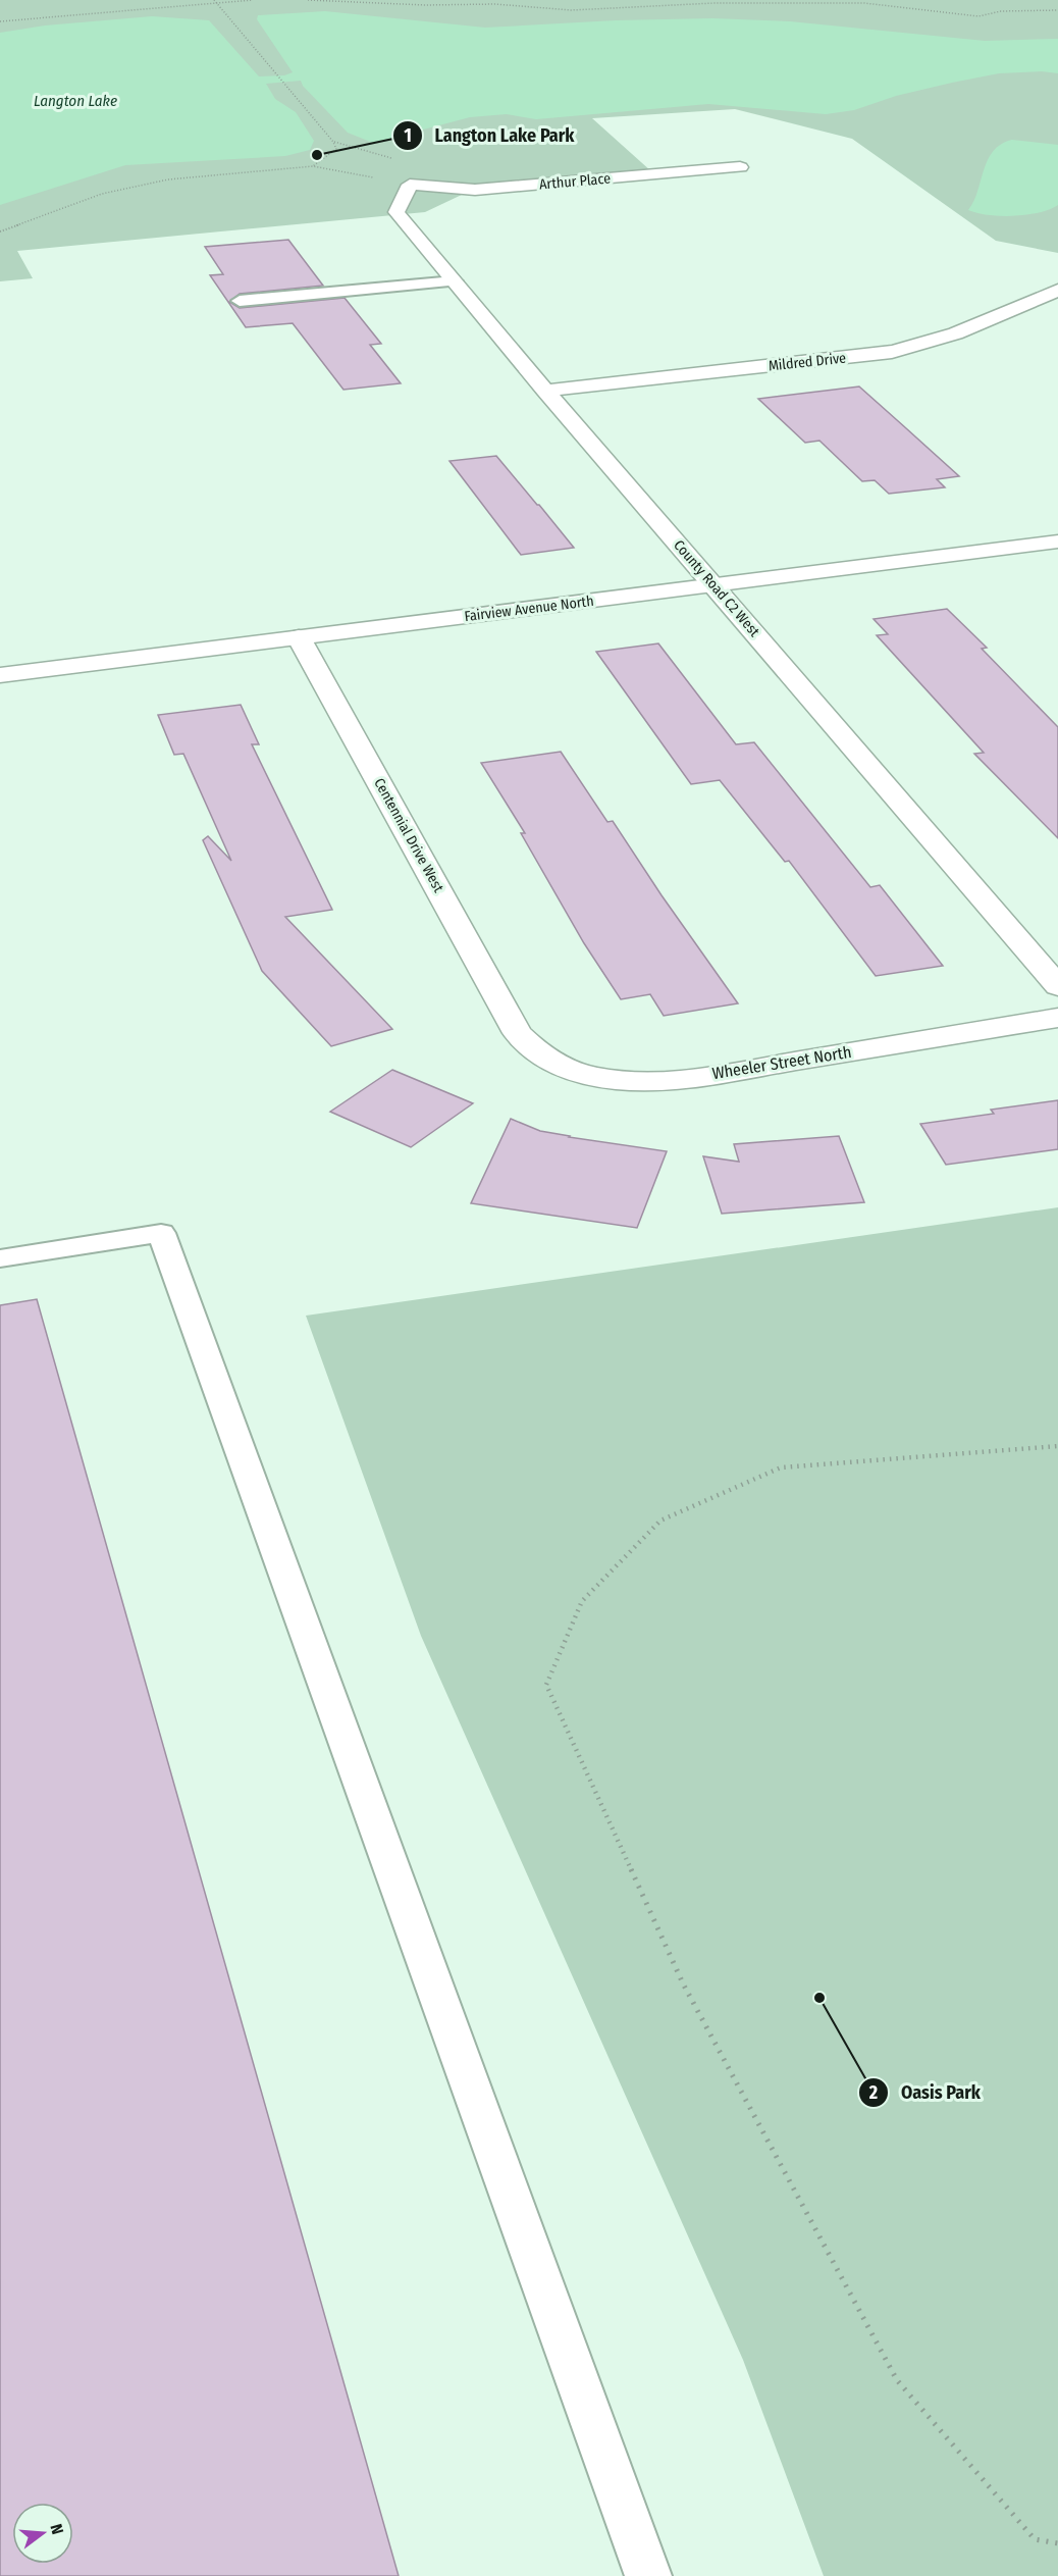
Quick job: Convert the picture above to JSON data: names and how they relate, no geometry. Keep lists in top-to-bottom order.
{
  "streets": {
    "street": [
      "Arthur Place",
      "Mildred Drive",
      "County Road C2 West",
      "Fairview Avenue North",
      "Centennial Drive West",
      "Wheeler Street North"
    ]
  },
  "crossings": [
    ["Arthur Place", "County Road C2 West"],
    ["Mildred Drive", "County Road C2 West"],
    ["County Road C2 West", "Fairview Avenue North"],
    ["Fairview Avenue North", "Centennial Drive West"],
    ["Centennial Drive West", "Wheeler Street North"]
  ],
  "water": ["Langton Lake"],
  "places": ["Langton Lake Park", "Oasis Park"],
  "north": "right"
}
